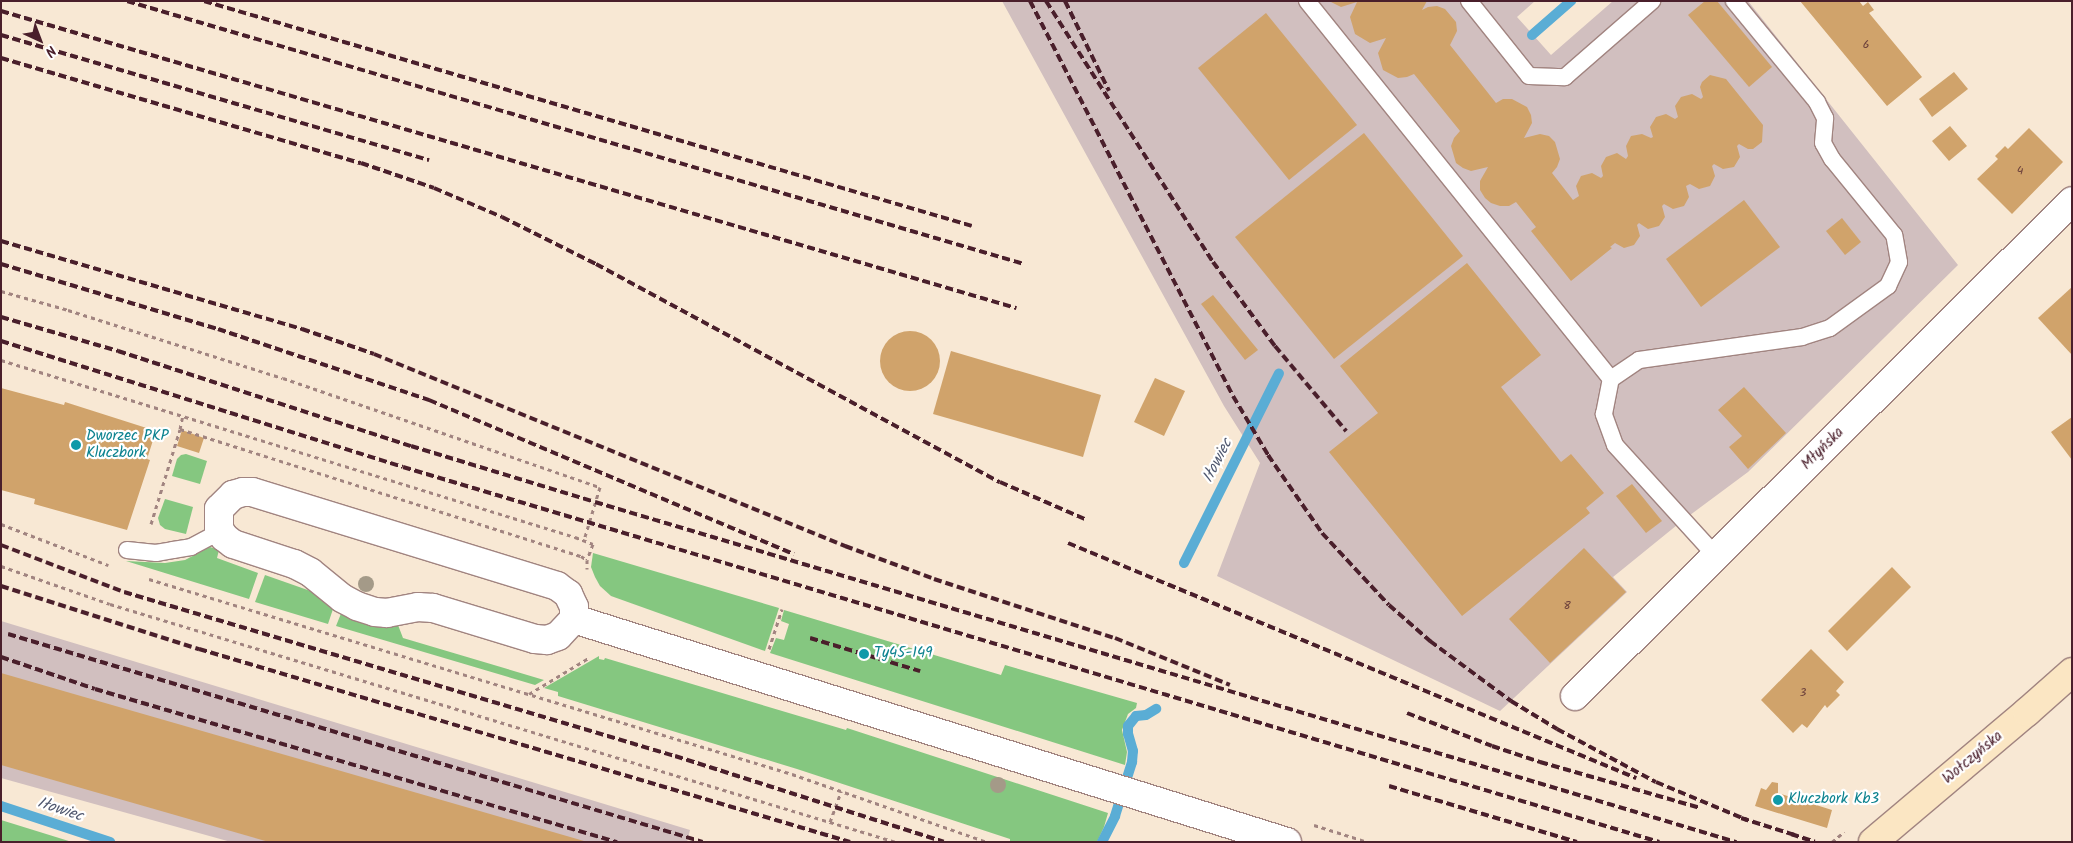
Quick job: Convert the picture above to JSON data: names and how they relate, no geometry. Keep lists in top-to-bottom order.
{
  "streets": {
    "street": ["Młyńska", "Wołczyńska"]
  },
  "water": ["Iłowiec"],
  "places": ["Dworzec PKP Kluczbork", "Ty45-149", "Kluczbork Kb3"],
  "house_numbers": [
    "6",
    "4",
    "8",
    "3"
  ],
  "north": "bottom right"
}
